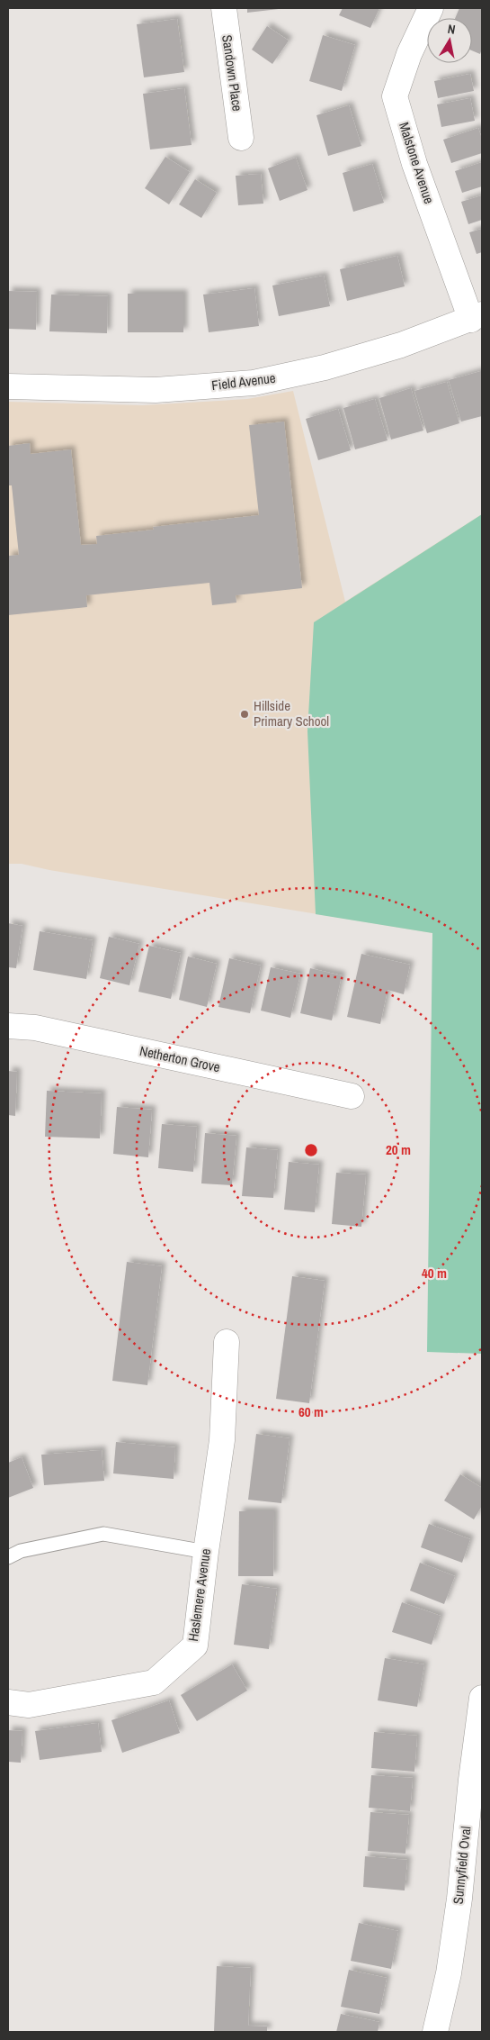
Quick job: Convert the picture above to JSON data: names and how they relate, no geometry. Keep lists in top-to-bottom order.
{
  "streets": {
    "street": [
      "Sandown Place",
      "Malstone Avenue",
      "Field Avenue",
      "Netherton Grove",
      "Haslemere Avenue",
      "Sunnyfield Oval"
    ]
  },
  "crossings": [
    ["Malstone Avenue", "Field Avenue"]
  ],
  "places": ["Hillside Primary School"],
  "north": "top",
  "rings": ["20 m", "40 m", "60 m"]
}
